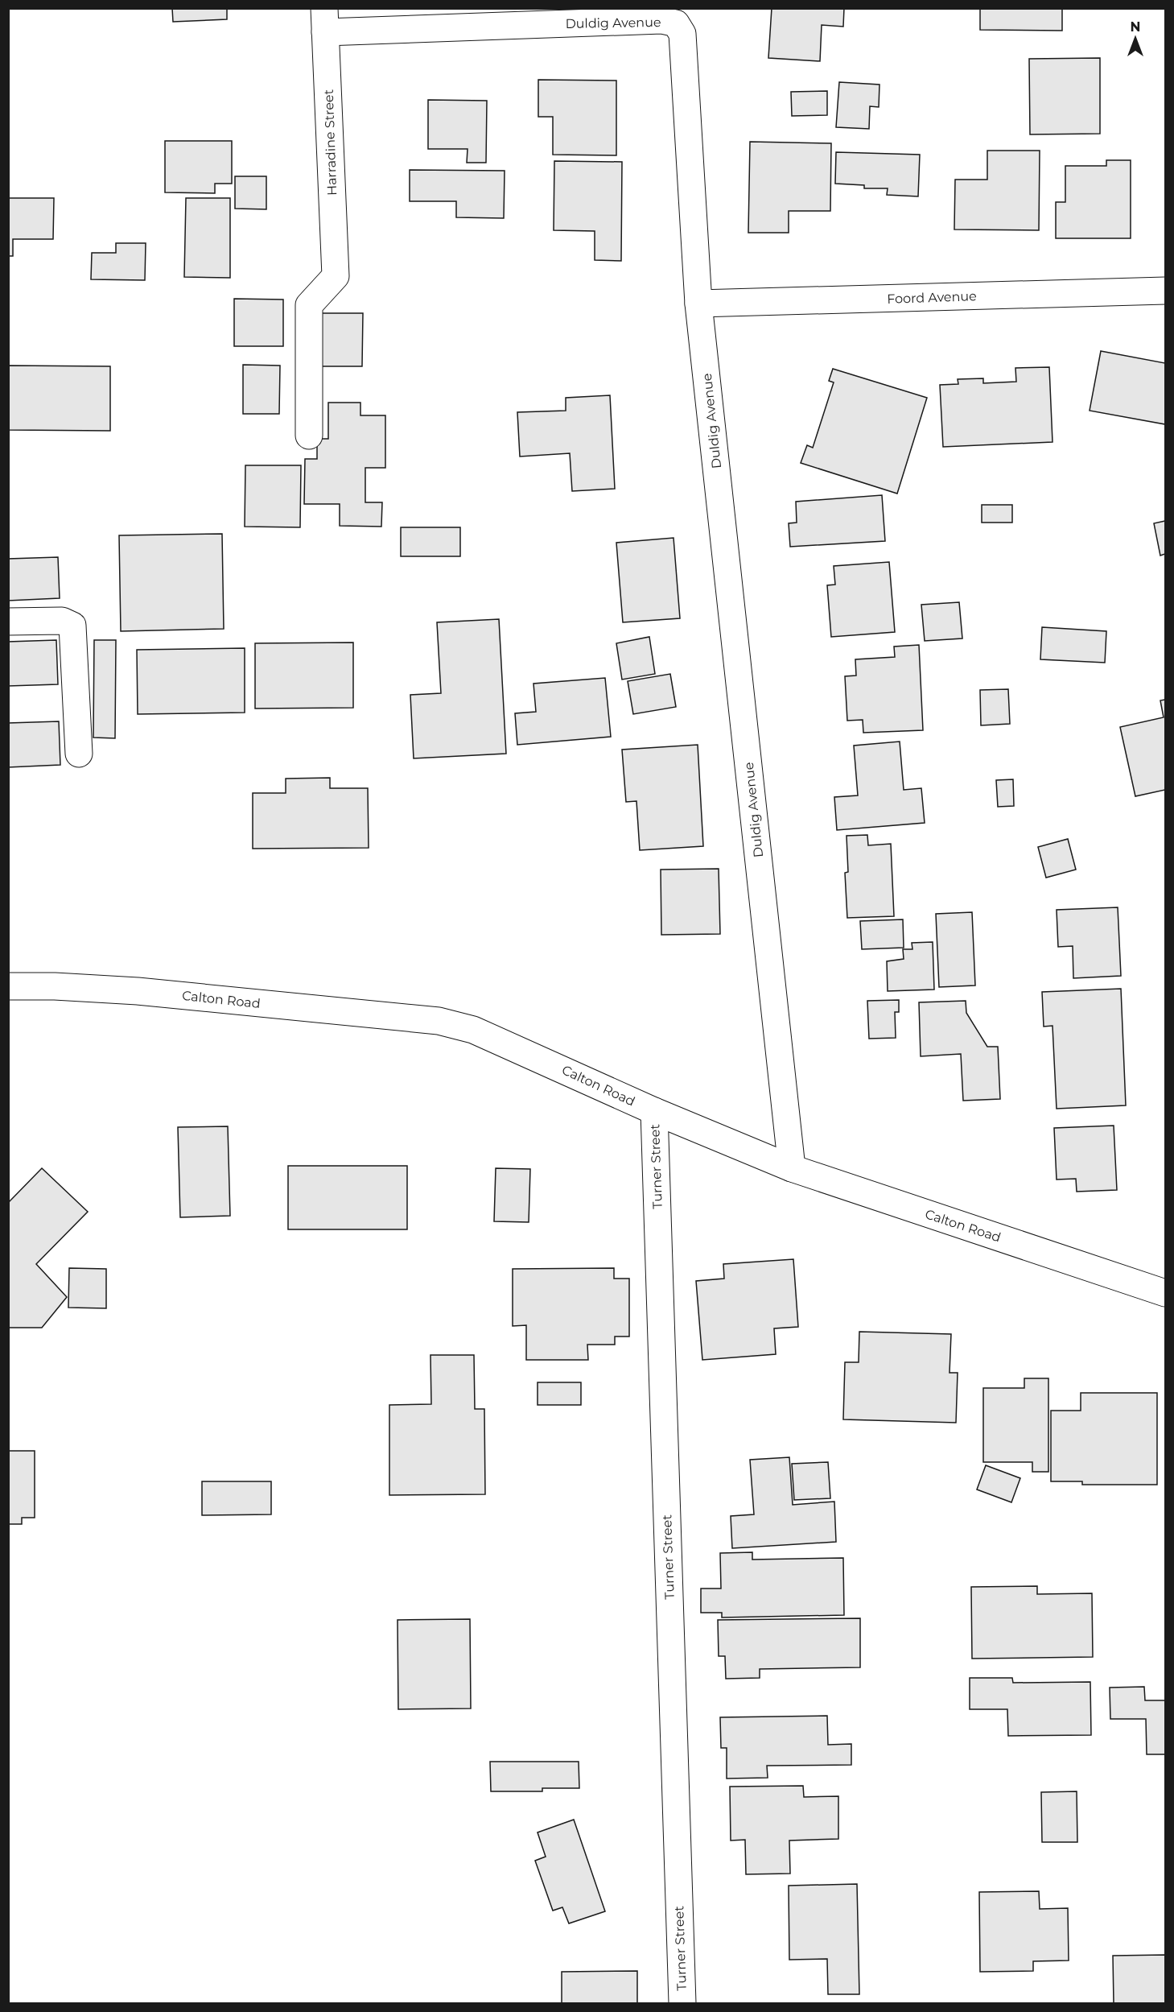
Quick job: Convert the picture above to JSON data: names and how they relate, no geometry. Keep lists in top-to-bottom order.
{
  "streets": {
    "street": [
      "Duldig Avenue",
      "Harradine Street",
      "Foord Avenue",
      "Calton Road",
      "Turner Street"
    ]
  },
  "crossings": [
    ["Duldig Avenue", "Harradine Street"],
    ["Duldig Avenue", "Foord Avenue"],
    ["Duldig Avenue", "Calton Road"],
    ["Calton Road", "Turner Street"]
  ],
  "north": "top"
}
